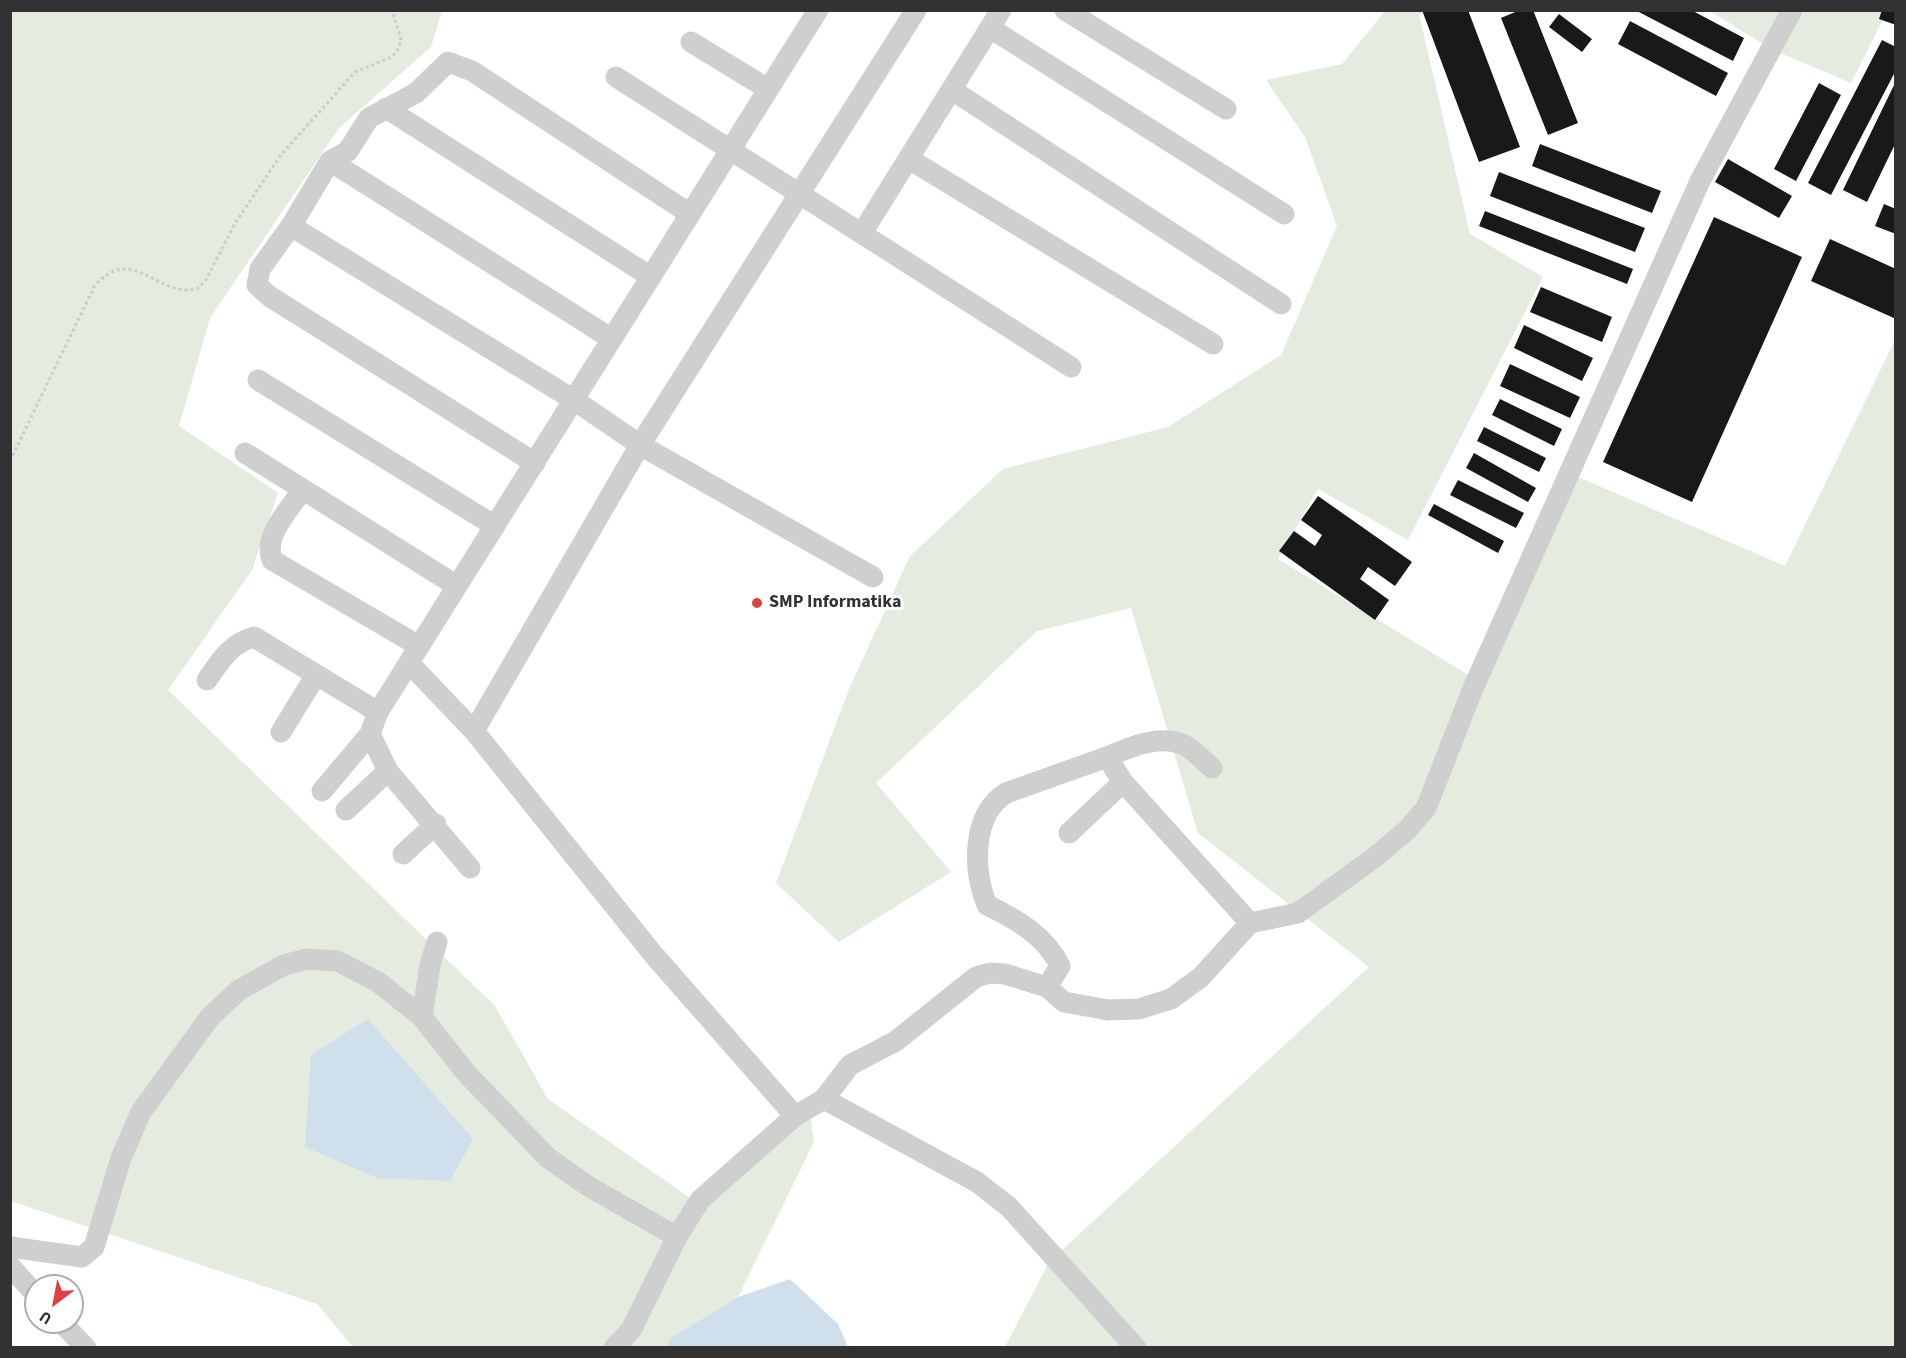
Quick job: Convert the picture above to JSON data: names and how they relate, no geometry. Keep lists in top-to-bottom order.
{
  "places": ["SMP Informatika"],
  "north": "bottom left"
}
